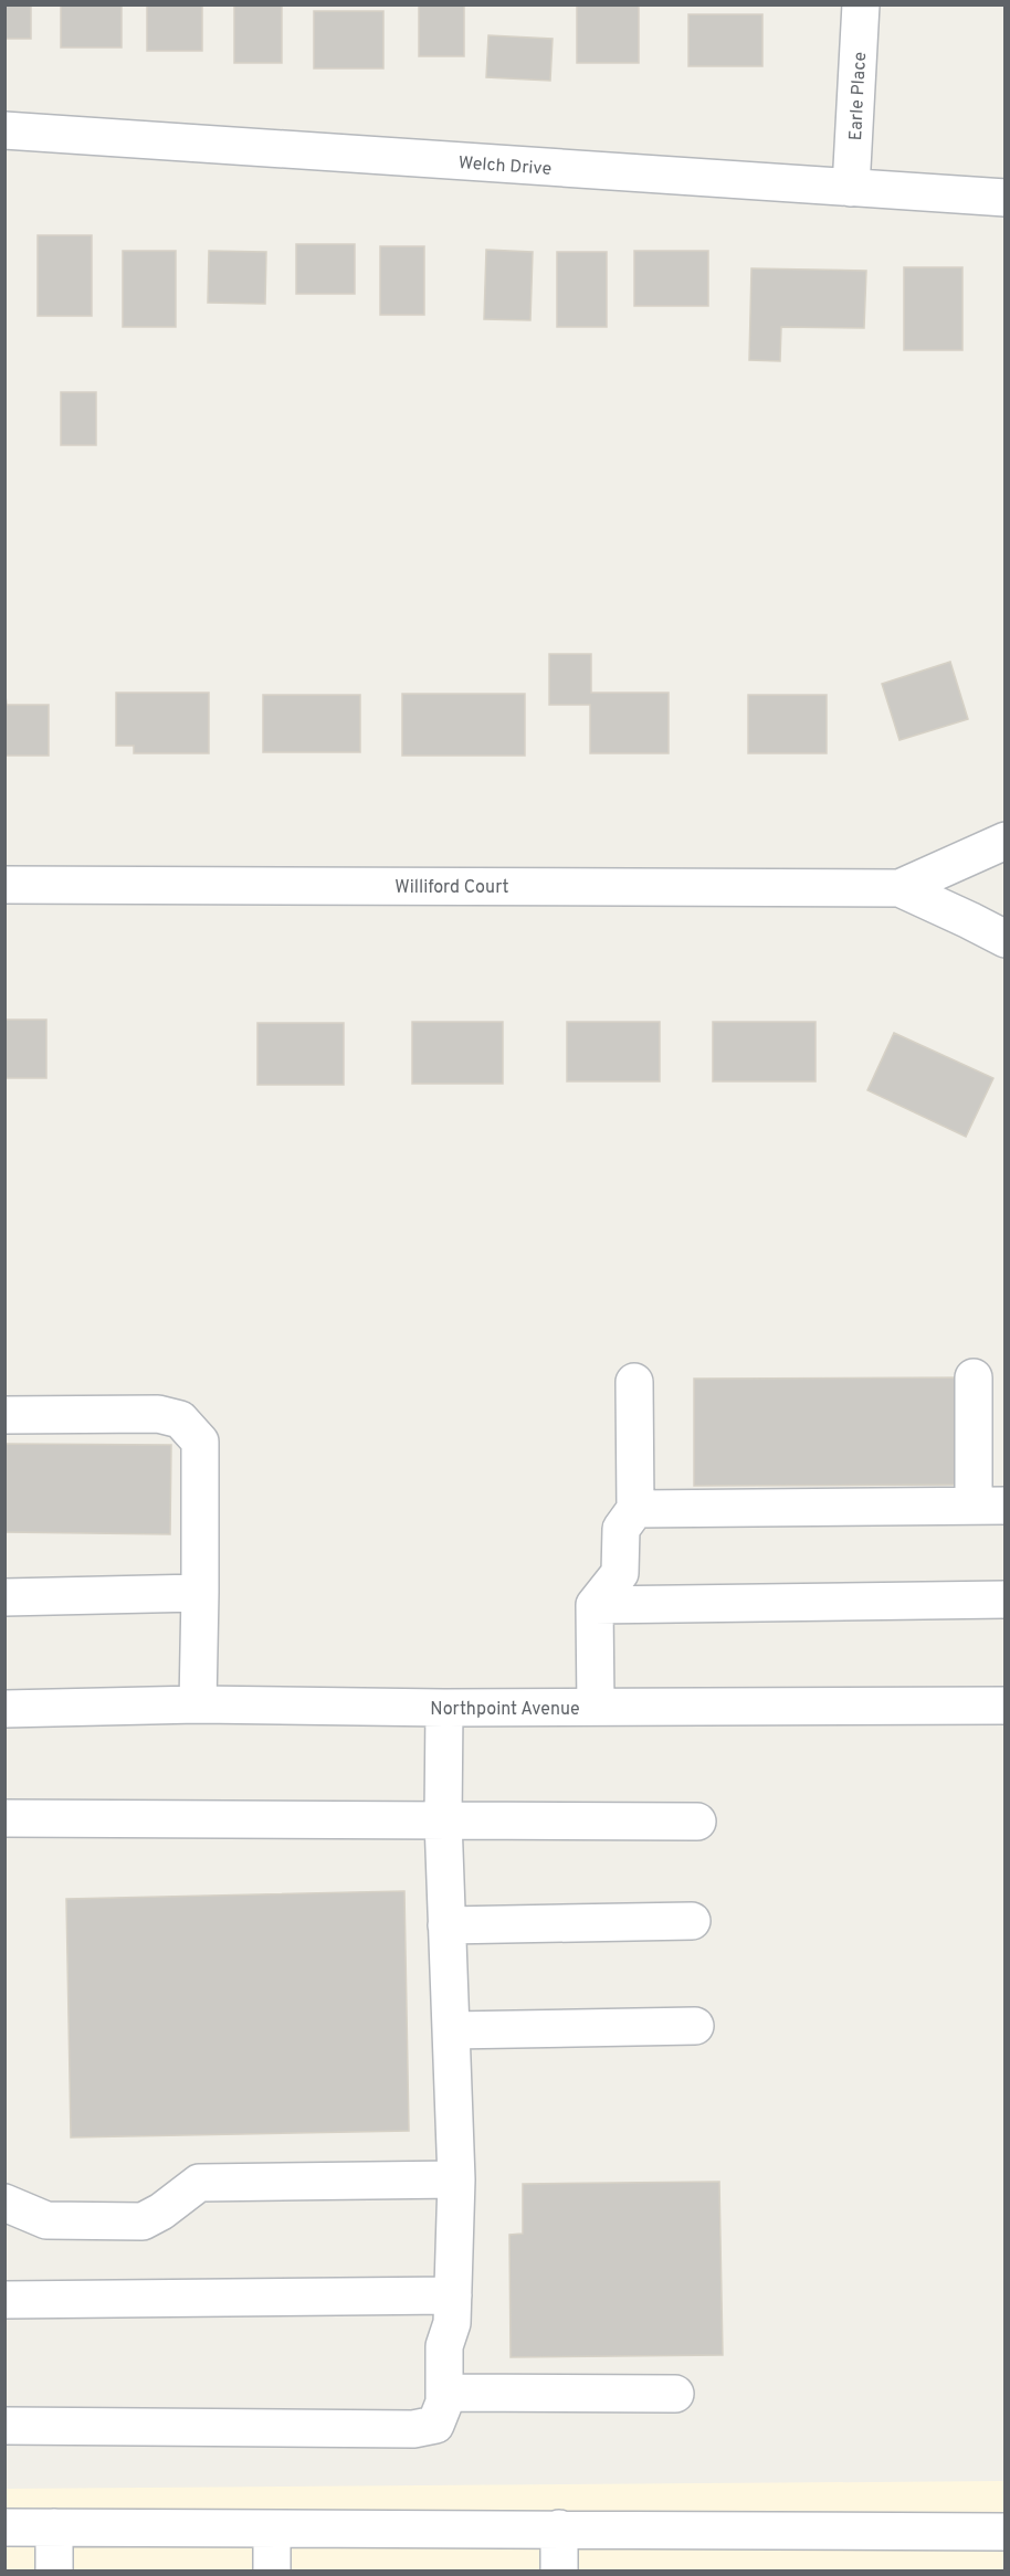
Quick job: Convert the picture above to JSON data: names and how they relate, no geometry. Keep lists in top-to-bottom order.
{
  "streets": {
    "street": [
      "Earle Place",
      "Welch Drive",
      "Williford Court",
      "Northpoint Avenue"
    ]
  },
  "crossings": [
    ["Earle Place", "Welch Drive"]
  ]
}
